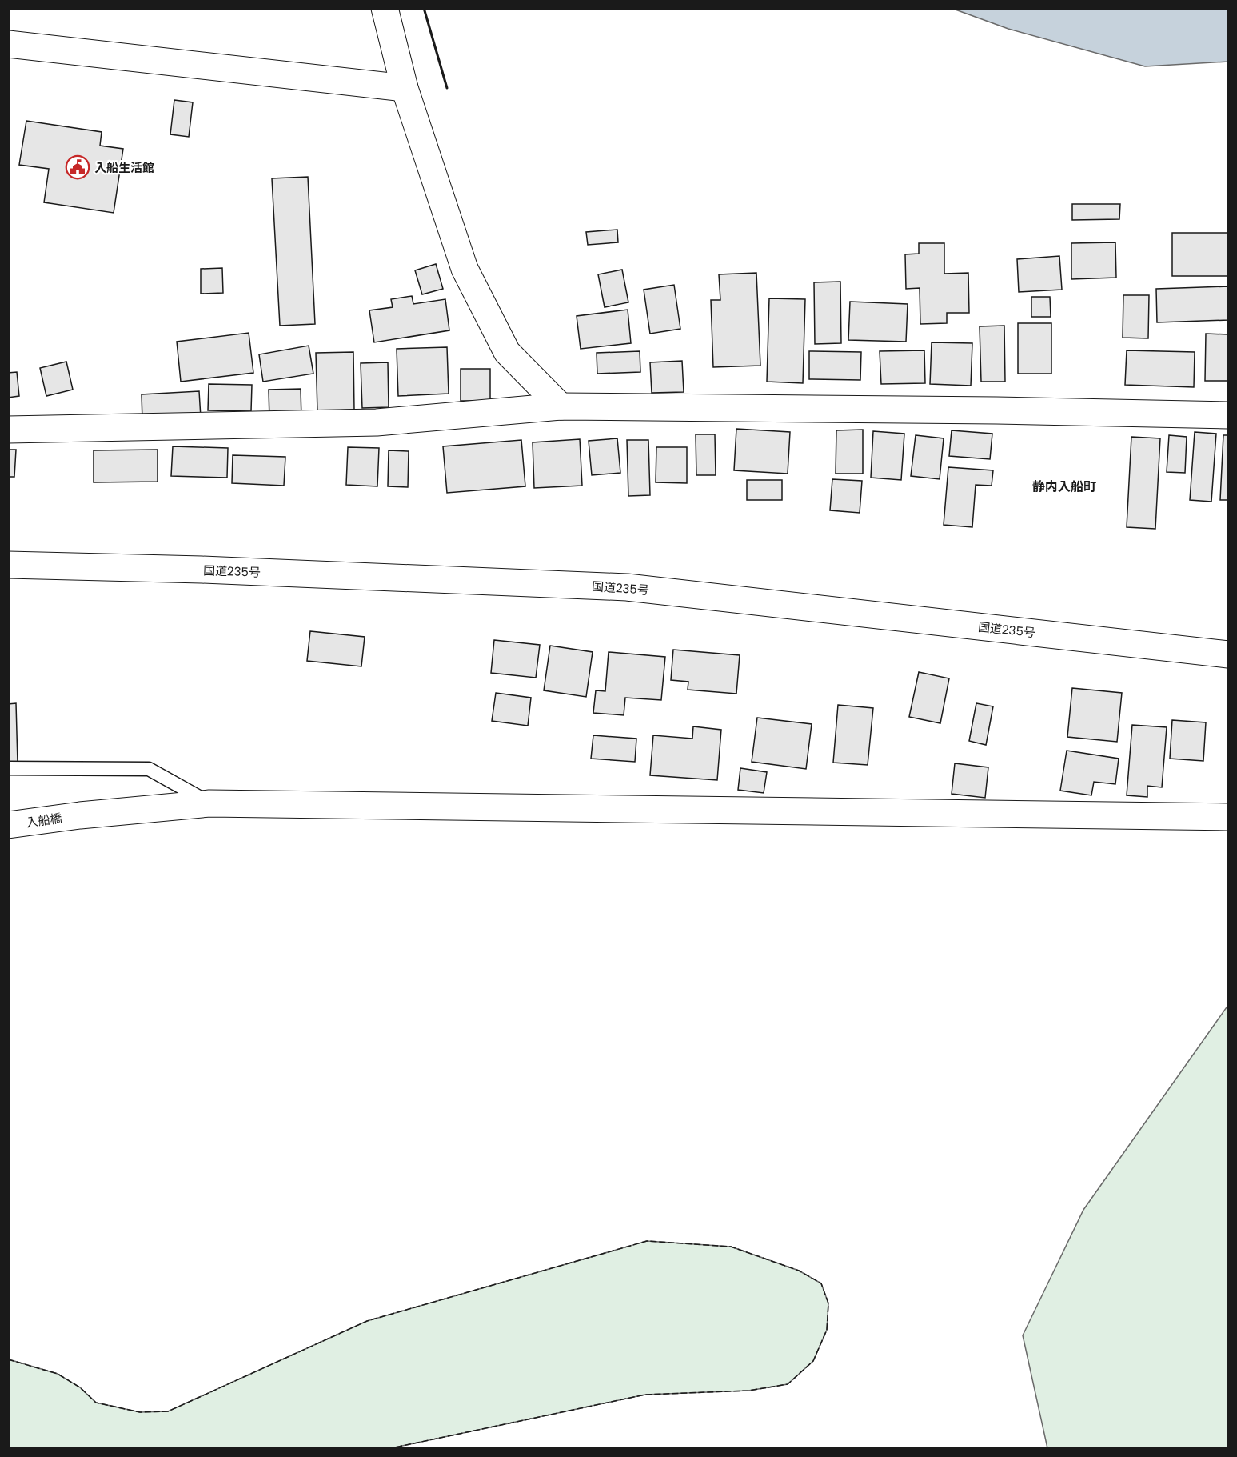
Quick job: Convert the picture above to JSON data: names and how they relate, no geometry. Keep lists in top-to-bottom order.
{
  "streets": {
    "main road": ["国道235号", "入船橋"]
  },
  "districts": ["静内入船町"],
  "places": {
    "public building": ["入船生活館"]
  }
}
